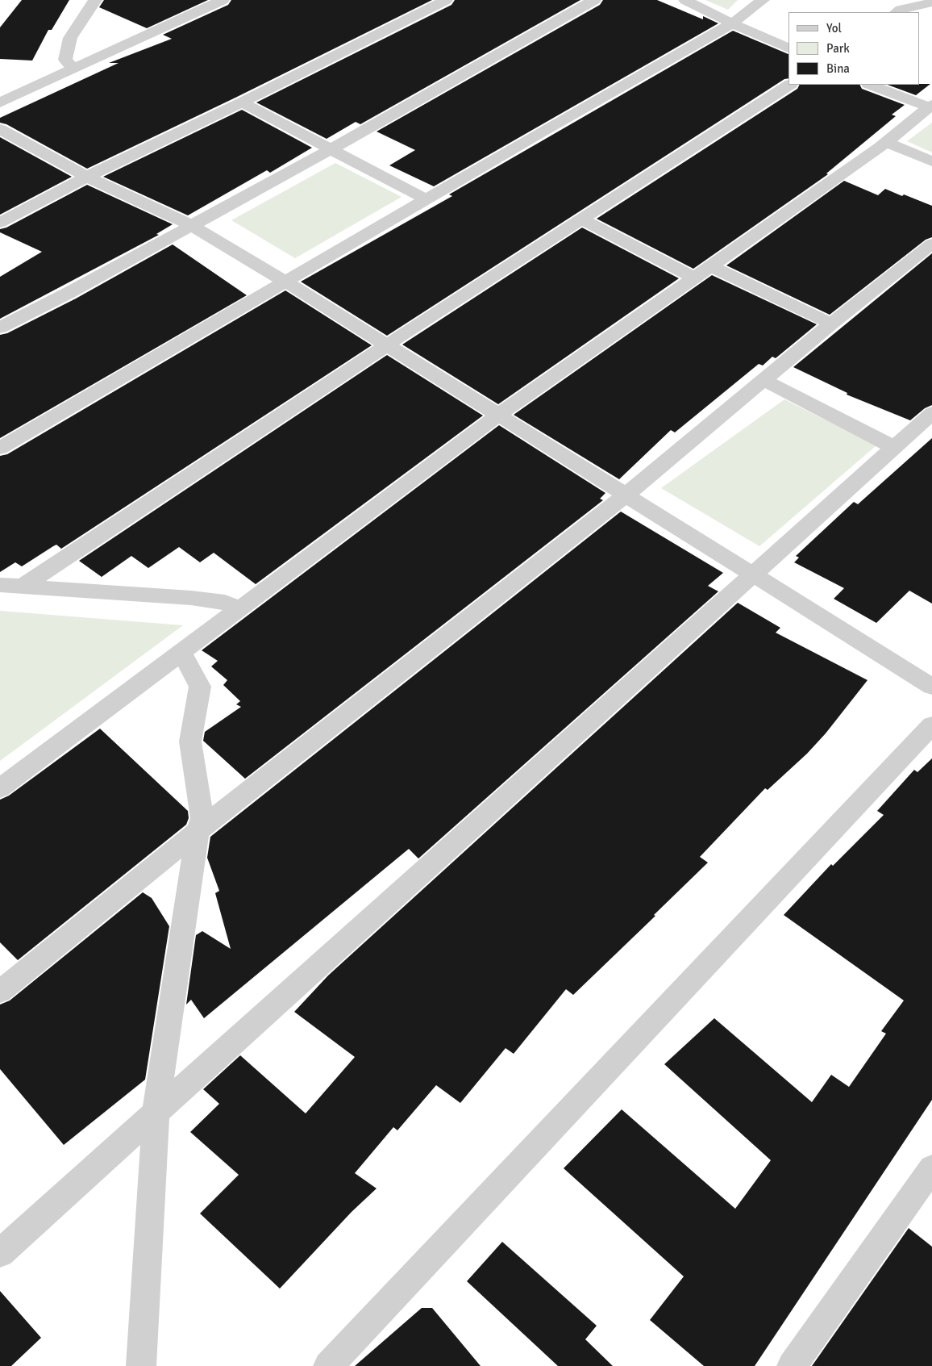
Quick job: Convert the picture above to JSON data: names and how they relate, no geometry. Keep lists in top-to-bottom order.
{
  "legend": ["Yol", "Park", "Bina"]
}
